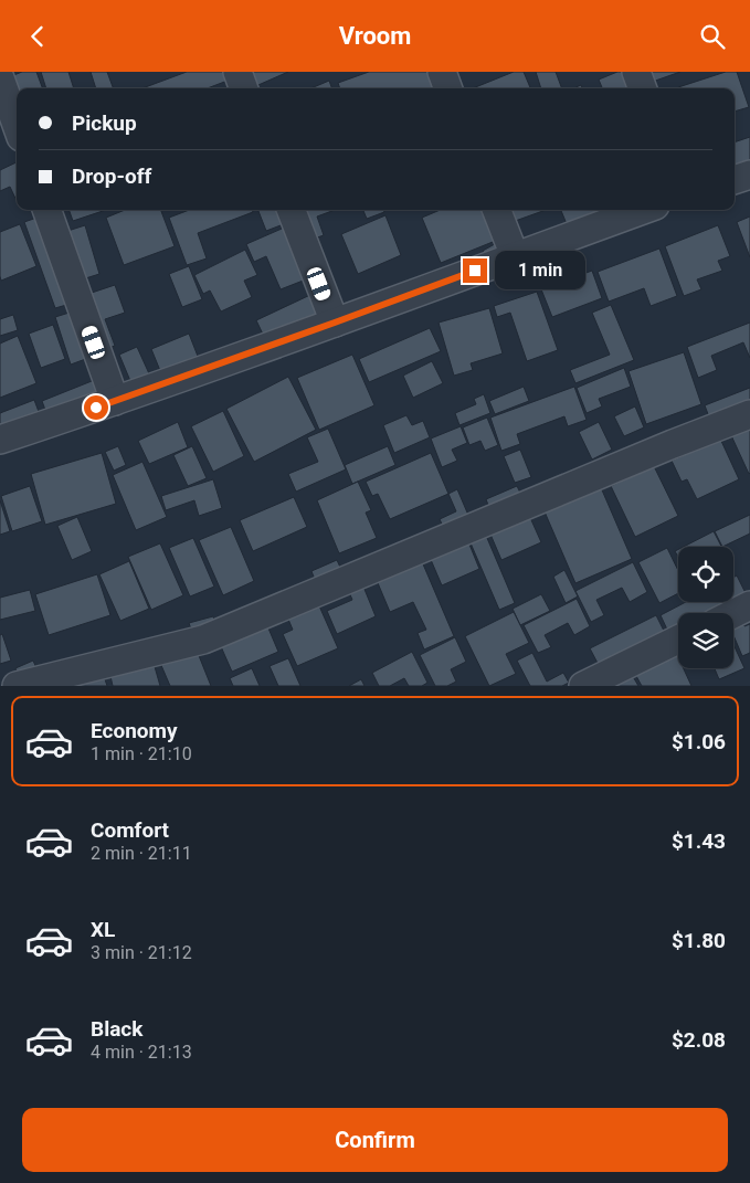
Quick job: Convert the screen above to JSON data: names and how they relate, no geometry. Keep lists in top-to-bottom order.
{
  "page": {
    "header": "Vroom",
    "banner": ["Pickup", "Drop-off"],
    "bubble": "1 min",
    "list": [
      {
        "name": "Economy",
        "note": "1 min · 21:10",
        "value": "$1.06"
      },
      {
        "name": "Comfort",
        "note": "2 min · 21:11",
        "value": "$1.43"
      },
      {
        "name": "XL",
        "note": "3 min · 21:12",
        "value": "$1.80"
      },
      {
        "name": "Black",
        "note": "4 min · 21:13",
        "value": "$2.08"
      }
    ],
    "buttons": "Confirm"
  }
}
